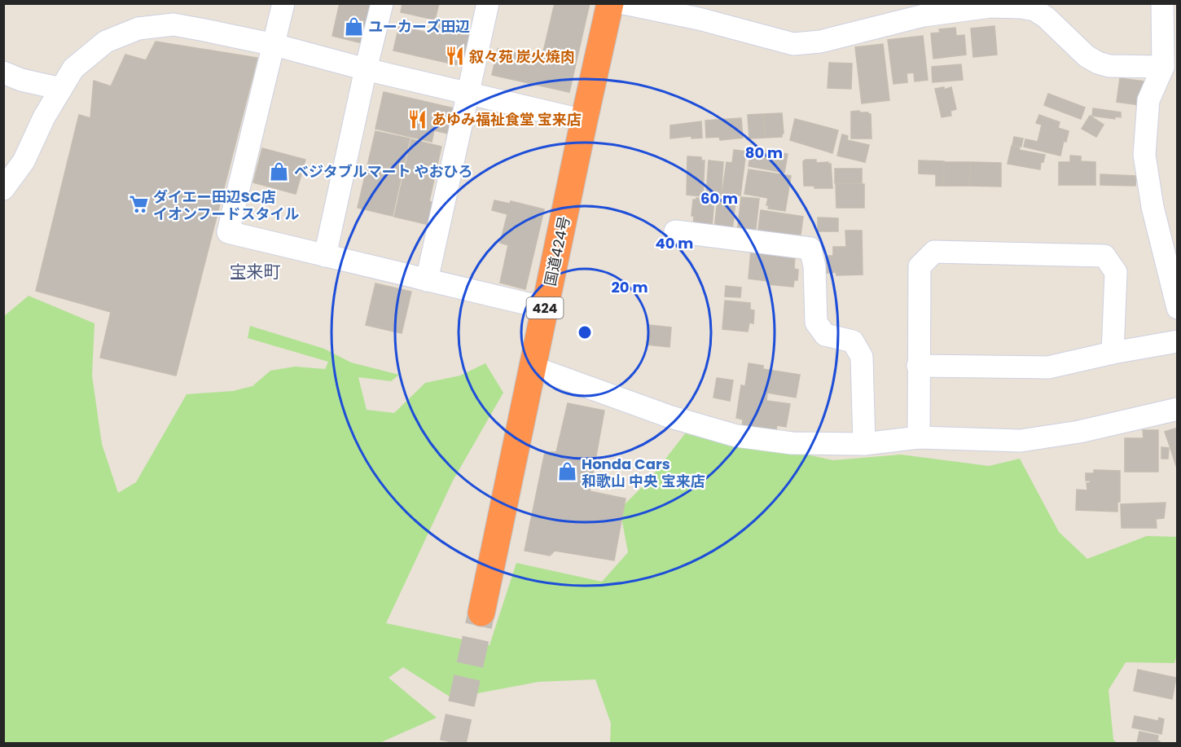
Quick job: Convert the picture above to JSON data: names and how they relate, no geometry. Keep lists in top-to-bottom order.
{
  "streets": {
    "highway": ["国道424号", "424"]
  },
  "districts": ["宝来町"],
  "places": {
    "shop": ["ユーカーズ田辺", "ベジタブルマート やおひろ", "Honda Cars 和歌山 中央 宝来店"],
    "restaurant": ["叙々苑 炭火焼肉", "あゆみ福祉食堂 宝来店"],
    "supermarket": ["ダイエー田辺SC店 イオンフードスタイル"]
  },
  "rings": [
    "80 m",
    "60 m",
    "40 m",
    "20 m"
  ]
}
